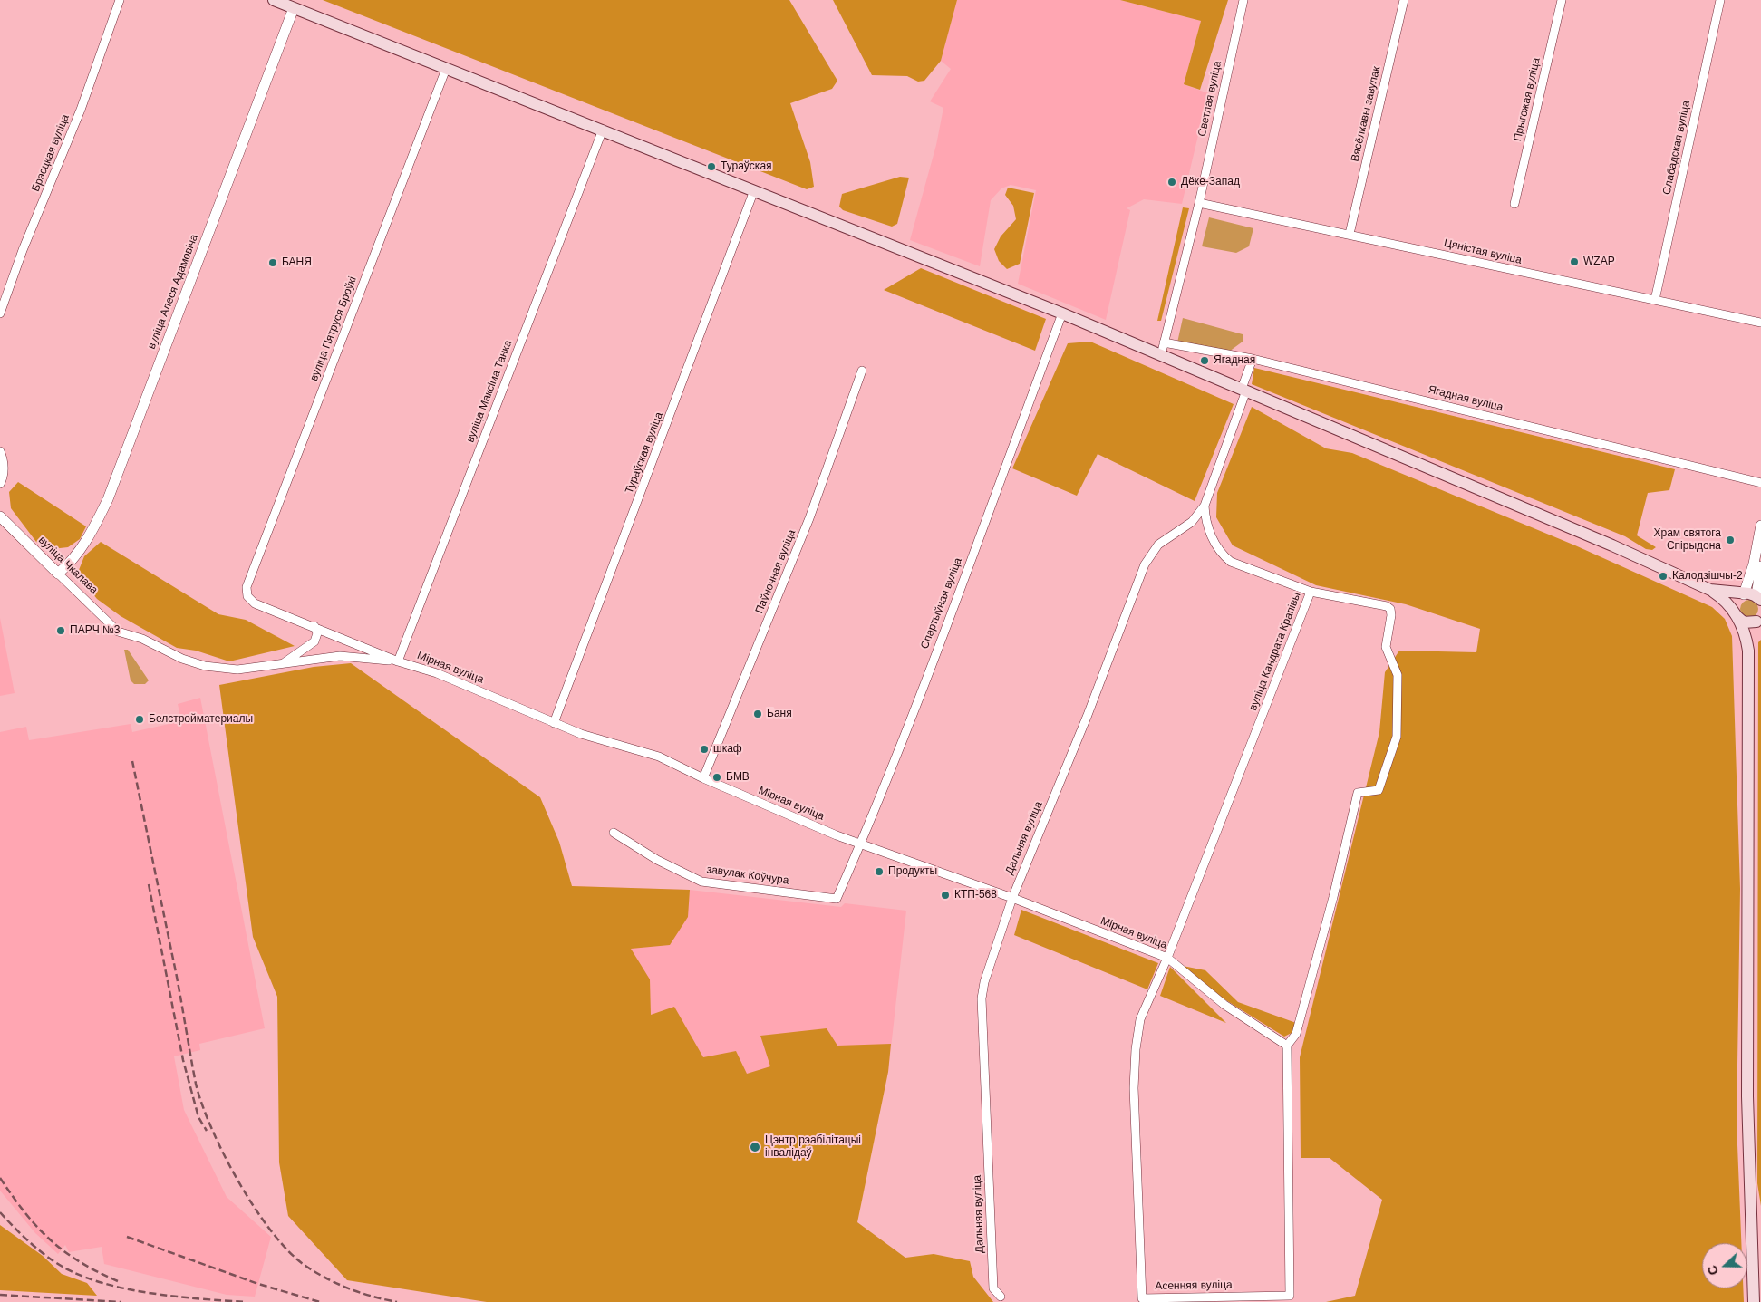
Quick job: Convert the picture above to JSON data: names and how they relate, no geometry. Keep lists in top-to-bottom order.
{
  "streets": {
    "street": [
      "Светлая вуліца",
      "Прыгожая вуліца",
      "Вясёлкавы завулак",
      "Слабадская вуліца",
      "Брэсцкая вуліца",
      "Цяністая вуліца",
      "вуліца Алеся Адамовіча",
      "вуліца Пятруся Броўкі",
      "вуліца Максіма Танка",
      "Ягадная вуліца",
      "Тураўская вуліца",
      "вуліца Чкалава",
      "Паўночная вуліца",
      "Спартыўная вуліца",
      "вуліца Кандрата Крапівы",
      "Мірная вуліца",
      "Дальняя вуліца",
      "завулак Коўчура",
      "Асенняя вуліца"
    ]
  },
  "crossings": [
    ["Светлая вуліца", "Цяністая вуліца"],
    ["Светлая вуліца", "Ягадная вуліца"],
    ["Вясёлкавы завулак", "Цяністая вуліца"],
    ["Слабадская вуліца", "Цяністая вуліца"],
    ["вуліца Алеся Адамовіча", "вуліца Чкалава"],
    ["вуліца Пятруся Броўкі", "Мірная вуліца"],
    ["вуліца Максіма Танка", "Мірная вуліца"],
    ["Тураўская вуліца", "Мірная вуліца"],
    ["Паўночная вуліца", "Мірная вуліца"],
    ["Спартыўная вуліца", "Мірная вуліца"],
    ["Спартыўная вуліца", "завулак Коўчура"],
    ["вуліца Кандрата Крапівы", "Мірная вуліца"],
    ["вуліца Кандрата Крапівы", "Асенняя вуліца"],
    ["Мірная вуліца", "Дальняя вуліца"],
    ["Мірная вуліца", "Асенняя вуліца"]
  ],
  "places": [
    "Тураўская",
    "Дёке-Запад",
    "WZAP",
    "БАНЯ",
    "Ягадная",
    "Храм святога Спірыдона",
    "Калодзішчы-2",
    "ПАРЧ №3",
    "Баня",
    "Белстройматериалы",
    "шкаф",
    "БМВ",
    "Продукты",
    "КТП-568",
    "Цэнтр рэабілітацыі інвалідаў"
  ],
  "north": "left"
}
